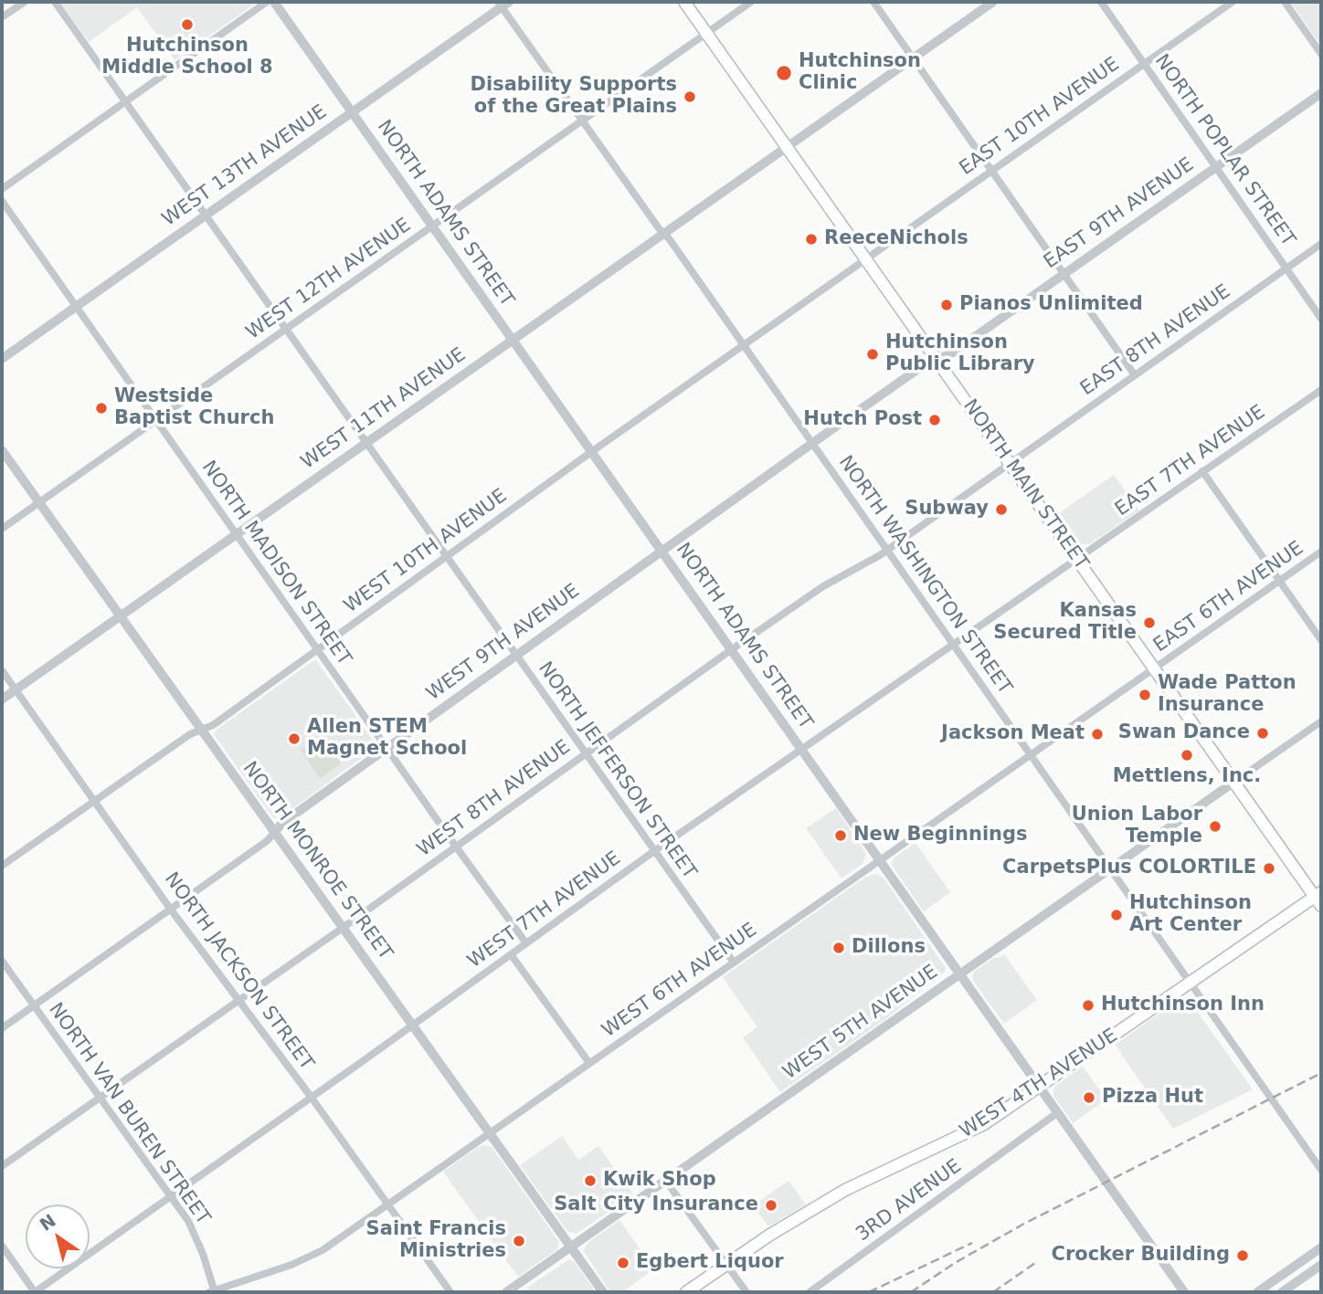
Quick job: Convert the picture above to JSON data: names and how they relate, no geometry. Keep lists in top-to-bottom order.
{
  "streets": {
    "main road": ["NORTH MAIN STREET", "WEST 4TH AVENUE"],
    "street": [
      "EAST 10TH AVENUE",
      "NORTH POPLAR STREET",
      "WEST 13TH AVENUE",
      "NORTH ADAMS STREET",
      "EAST 9TH AVENUE",
      "WEST 12TH AVENUE",
      "EAST 8TH AVENUE",
      "WEST 11TH AVENUE",
      "EAST 7TH AVENUE",
      "WEST 10TH AVENUE",
      "NORTH MADISON STREET",
      "NORTH WASHINGTON STREET",
      "EAST 6TH AVENUE",
      "WEST 9TH AVENUE",
      "NORTH JEFFERSON STREET",
      "WEST 8TH AVENUE",
      "NORTH MONROE STREET",
      "WEST 7TH AVENUE",
      "NORTH JACKSON STREET",
      "WEST 6TH AVENUE",
      "WEST 5TH AVENUE",
      "NORTH VAN BUREN STREET",
      "3RD AVENUE"
    ]
  },
  "crossings": [
    ["EAST 10TH AVENUE", "NORTH POPLAR STREET"],
    ["EAST 10TH AVENUE", "NORTH MAIN STREET"],
    ["EAST 10TH AVENUE", "WEST 10TH AVENUE"],
    ["NORTH POPLAR STREET", "EAST 9TH AVENUE"],
    ["NORTH POPLAR STREET", "EAST 8TH AVENUE"],
    ["WEST 13TH AVENUE", "NORTH ADAMS STREET"],
    ["WEST 13TH AVENUE", "NORTH MADISON STREET"],
    ["WEST 13TH AVENUE", "NORTH WASHINGTON STREET"],
    ["WEST 13TH AVENUE", "NORTH JEFFERSON STREET"],
    ["NORTH ADAMS STREET", "WEST 12TH AVENUE"],
    ["NORTH ADAMS STREET", "WEST 11TH AVENUE"],
    ["NORTH ADAMS STREET", "WEST 10TH AVENUE"],
    ["NORTH ADAMS STREET", "WEST 9TH AVENUE"],
    ["NORTH ADAMS STREET", "WEST 8TH AVENUE"],
    ["NORTH ADAMS STREET", "WEST 7TH AVENUE"],
    ["NORTH ADAMS STREET", "WEST 6TH AVENUE"],
    ["NORTH ADAMS STREET", "WEST 5TH AVENUE"],
    ["NORTH ADAMS STREET", "WEST 4TH AVENUE"],
    ["NORTH ADAMS STREET", "3RD AVENUE"],
    ["EAST 9TH AVENUE", "NORTH MAIN STREET"],
    ["EAST 9TH AVENUE", "WEST 9TH AVENUE"],
    ["WEST 12TH AVENUE", "NORTH MAIN STREET"],
    ["WEST 12TH AVENUE", "NORTH MADISON STREET"],
    ["WEST 12TH AVENUE", "NORTH WASHINGTON STREET"],
    ["WEST 12TH AVENUE", "NORTH JEFFERSON STREET"],
    ["WEST 12TH AVENUE", "NORTH MONROE STREET"],
    ["EAST 8TH AVENUE", "NORTH MAIN STREET"],
    ["EAST 8TH AVENUE", "WEST 8TH AVENUE"],
    ["WEST 11TH AVENUE", "NORTH MAIN STREET"],
    ["WEST 11TH AVENUE", "NORTH MADISON STREET"],
    ["WEST 11TH AVENUE", "NORTH WASHINGTON STREET"],
    ["WEST 11TH AVENUE", "NORTH JEFFERSON STREET"],
    ["WEST 11TH AVENUE", "NORTH MONROE STREET"],
    ["WEST 11TH AVENUE", "NORTH JACKSON STREET"],
    ["EAST 7TH AVENUE", "NORTH MAIN STREET"],
    ["EAST 7TH AVENUE", "WEST 7TH AVENUE"],
    ["NORTH MAIN STREET", "WEST 10TH AVENUE"],
    ["NORTH MAIN STREET", "EAST 6TH AVENUE"],
    ["NORTH MAIN STREET", "WEST 9TH AVENUE"],
    ["NORTH MAIN STREET", "WEST 8TH AVENUE"],
    ["NORTH MAIN STREET", "WEST 7TH AVENUE"],
    ["NORTH MAIN STREET", "WEST 6TH AVENUE"],
    ["NORTH MAIN STREET", "WEST 5TH AVENUE"],
    ["NORTH MAIN STREET", "WEST 4TH AVENUE"],
    ["WEST 10TH AVENUE", "NORTH MADISON STREET"],
    ["WEST 10TH AVENUE", "NORTH WASHINGTON STREET"],
    ["WEST 10TH AVENUE", "NORTH JEFFERSON STREET"],
    ["WEST 10TH AVENUE", "NORTH MONROE STREET"],
    ["WEST 10TH AVENUE", "NORTH JACKSON STREET"],
    ["NORTH MADISON STREET", "WEST 9TH AVENUE"],
    ["NORTH MADISON STREET", "WEST 8TH AVENUE"],
    ["NORTH MADISON STREET", "WEST 7TH AVENUE"],
    ["NORTH WASHINGTON STREET", "WEST 9TH AVENUE"],
    ["NORTH WASHINGTON STREET", "WEST 8TH AVENUE"],
    ["NORTH WASHINGTON STREET", "WEST 7TH AVENUE"],
    ["NORTH WASHINGTON STREET", "WEST 6TH AVENUE"],
    ["NORTH WASHINGTON STREET", "WEST 5TH AVENUE"],
    ["NORTH WASHINGTON STREET", "WEST 4TH AVENUE"],
    ["EAST 6TH AVENUE", "WEST 6TH AVENUE"],
    ["WEST 9TH AVENUE", "NORTH JEFFERSON STREET"],
    ["WEST 9TH AVENUE", "NORTH MONROE STREET"],
    ["WEST 9TH AVENUE", "NORTH JACKSON STREET"],
    ["WEST 9TH AVENUE", "NORTH VAN BUREN STREET"],
    ["NORTH JEFFERSON STREET", "WEST 8TH AVENUE"],
    ["NORTH JEFFERSON STREET", "WEST 7TH AVENUE"],
    ["NORTH JEFFERSON STREET", "WEST 6TH AVENUE"],
    ["WEST 8TH AVENUE", "NORTH MONROE STREET"],
    ["WEST 8TH AVENUE", "NORTH JACKSON STREET"],
    ["WEST 8TH AVENUE", "NORTH VAN BUREN STREET"],
    ["NORTH MONROE STREET", "WEST 7TH AVENUE"],
    ["NORTH MONROE STREET", "WEST 6TH AVENUE"],
    ["NORTH MONROE STREET", "WEST 5TH AVENUE"],
    ["WEST 7TH AVENUE", "NORTH JACKSON STREET"],
    ["WEST 7TH AVENUE", "NORTH VAN BUREN STREET"],
    ["NORTH JACKSON STREET", "WEST 6TH AVENUE"],
    ["WEST 6TH AVENUE", "NORTH VAN BUREN STREET"]
  ],
  "places": [
    "Hutchinson Middle School 8",
    "Hutchinson Clinic",
    "Disability Supports of the Great Plains",
    "ReeceNichols",
    "Pianos Unlimited",
    "Hutchinson Public Library",
    "Westside Baptist Church",
    "Hutch Post",
    "Subway",
    "Kansas Secured Title",
    "Wade Patton Insurance",
    "Swan Dance",
    "Jackson Meat",
    "Allen STEM Magnet School",
    "Mettlens, Inc.",
    "Union Labor Temple",
    "New Beginnings",
    "CarpetsPlus COLORTILE",
    "Hutchinson Art Center",
    "Dillons",
    "Hutchinson Inn",
    "Pizza Hut",
    "Kwik Shop",
    "Salt City Insurance",
    "Saint Francis Ministries",
    "Crocker Building",
    "Egbert Liquor"
  ],
  "north": "top left"
}
